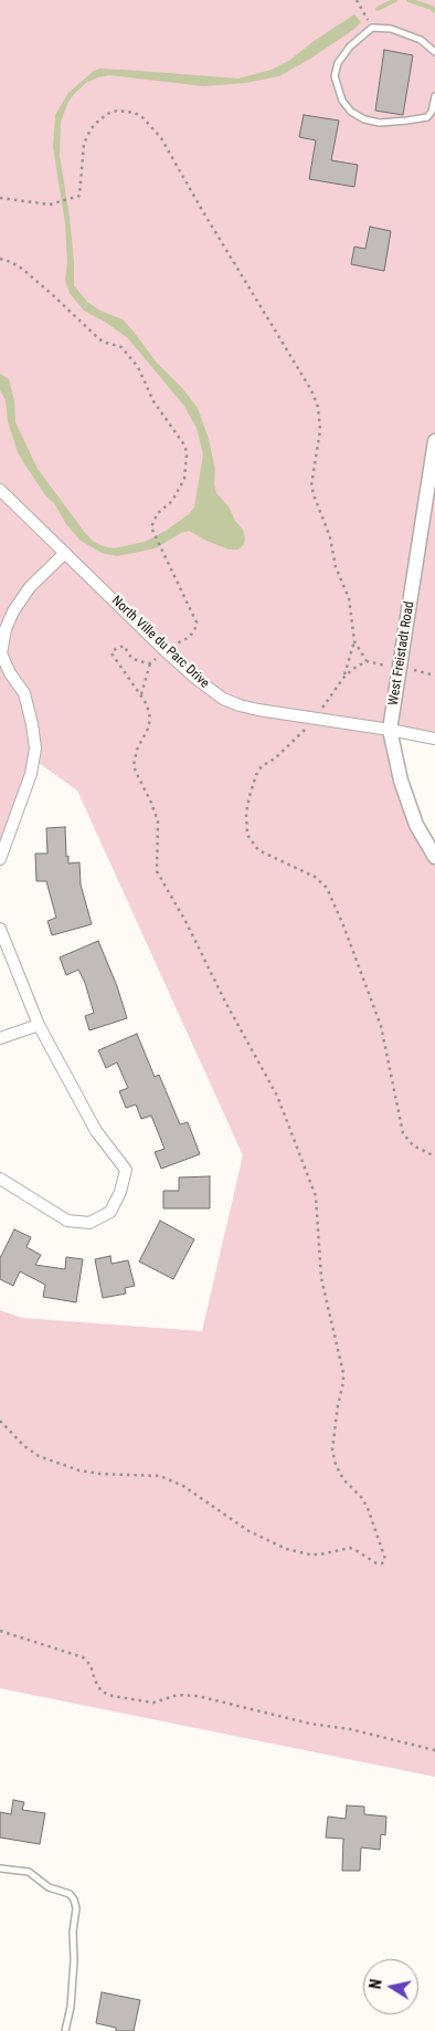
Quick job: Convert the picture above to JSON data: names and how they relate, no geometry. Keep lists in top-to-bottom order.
{
  "streets": {
    "street": ["North Ville du Parc Drive", "West Freistadt Road"]
  },
  "crossings": [
    ["North Ville du Parc Drive", "West Freistadt Road"]
  ],
  "north": "left"
}
